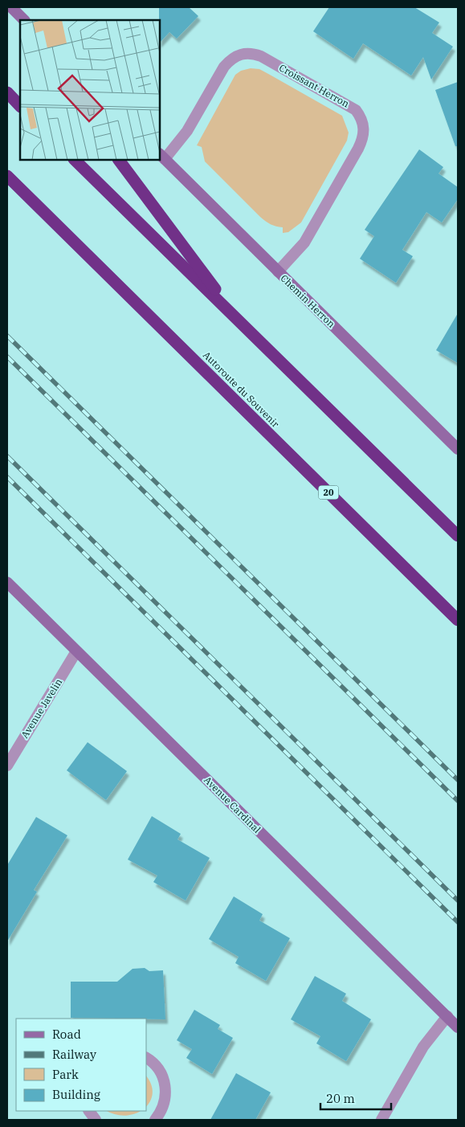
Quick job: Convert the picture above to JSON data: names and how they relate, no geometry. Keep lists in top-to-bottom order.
{
  "streets": {
    "highway": ["Autoroute du Souvenir", "20"],
    "main road": ["Chemin Herron", "Avenue Cardinal"],
    "street": ["Croissant Herron", "Avenue Javelin"]
  },
  "crossings": [
    ["Croissant Herron", "Chemin Herron"],
    ["Avenue Javelin", "Avenue Cardinal"]
  ],
  "legend": [
    "Road",
    "Railway",
    "Park",
    "Building"
  ],
  "scale_bar": "20 m"
}
